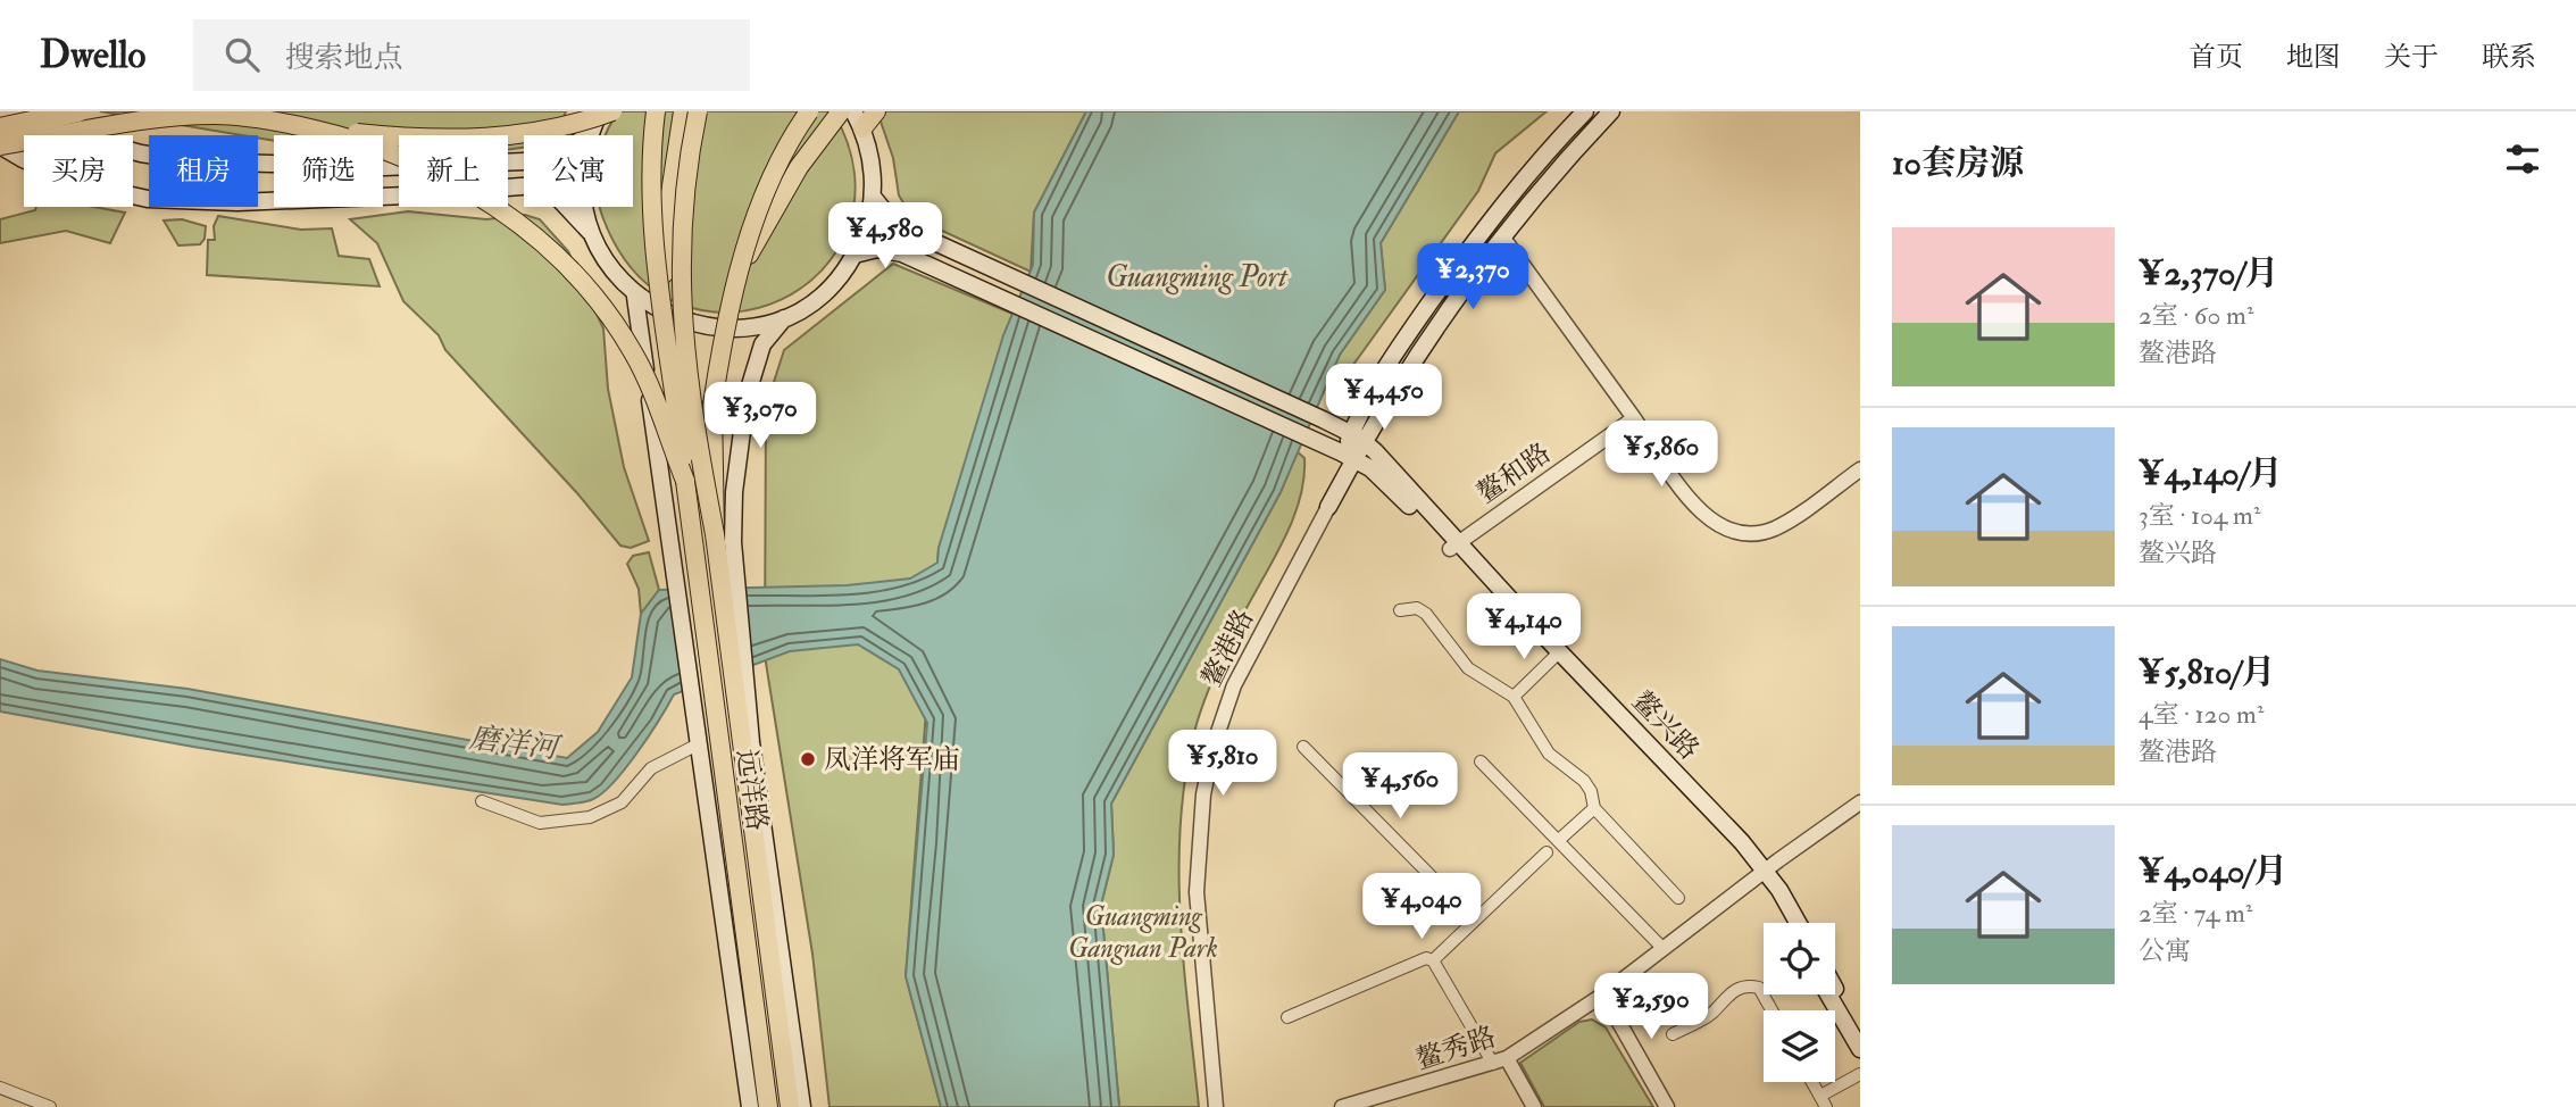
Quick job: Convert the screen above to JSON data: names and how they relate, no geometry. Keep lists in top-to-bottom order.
{
  "streets": {
    "highway": ["远洋路"],
    "main road": ["鳌港路", "鳌兴路"],
    "street": ["鳌和路", "鳌秀路"]
  },
  "crossings": [
    ["鳌和路", "鳌兴路"],
    ["鳌兴路", "鳌秀路"]
  ],
  "water": ["Guangming Port", "磨洋河"],
  "parks": ["Guangming Gangnan Park"],
  "places": ["凤洋将军庙"],
  "page": {
    "header": "Dwello",
    "search": "搜索地点",
    "nav": [
      "首页",
      "地图",
      "关于",
      "联系"
    ],
    "heading": "10套房源",
    "chip": [
      "买房",
      "租房",
      "筛选",
      "新上",
      "公寓"
    ],
    "price": [
      "¥4,580",
      "¥2,370",
      "¥4,450",
      "¥3,070",
      "¥5,860",
      "¥4,140",
      "¥5,810",
      "¥4,560",
      "¥4,040",
      "¥2,590"
    ],
    "list": [
      {
        "name": "¥2,370/月",
        "note": "2室 · 60 m² · 鳌港路"
      },
      {
        "name": "¥4,140/月",
        "note": "3室 · 104 m² · 鳌兴路"
      },
      {
        "name": "¥5,810/月",
        "note": "4室 · 120 m² · 鳌港路"
      },
      {
        "name": "¥4,040/月",
        "note": "2室 · 74 m² · 公寓"
      }
    ]
  }
}
